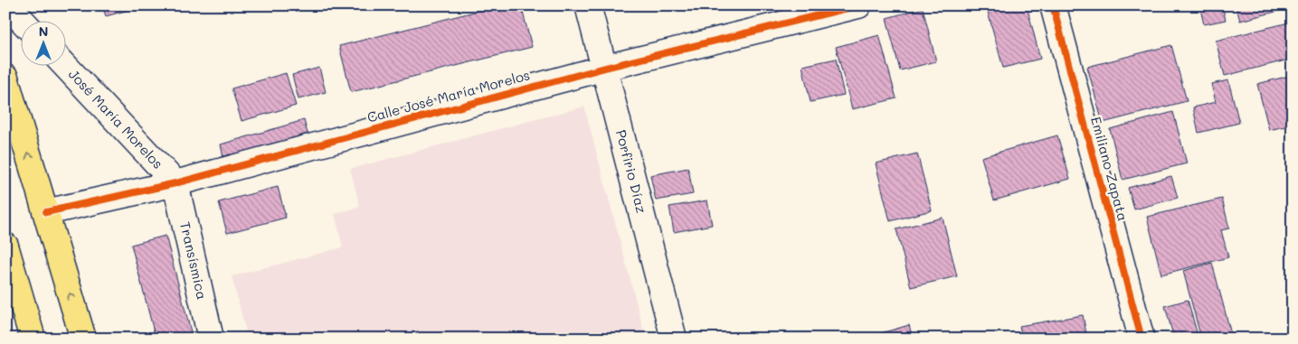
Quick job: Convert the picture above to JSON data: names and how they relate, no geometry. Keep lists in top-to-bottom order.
{
  "streets": {
    "street": [
      "Calle José María Morelos",
      "José María Morelos",
      "Emiliano Zapata",
      "Porfirio Díaz",
      "Transísmica"
    ]
  },
  "crossings": [
    ["Calle José María Morelos", "José María Morelos"],
    ["Calle José María Morelos", "Porfirio Díaz"],
    ["Calle José María Morelos", "Transísmica"],
    ["José María Morelos", "Transísmica"]
  ],
  "north": "top"
}
